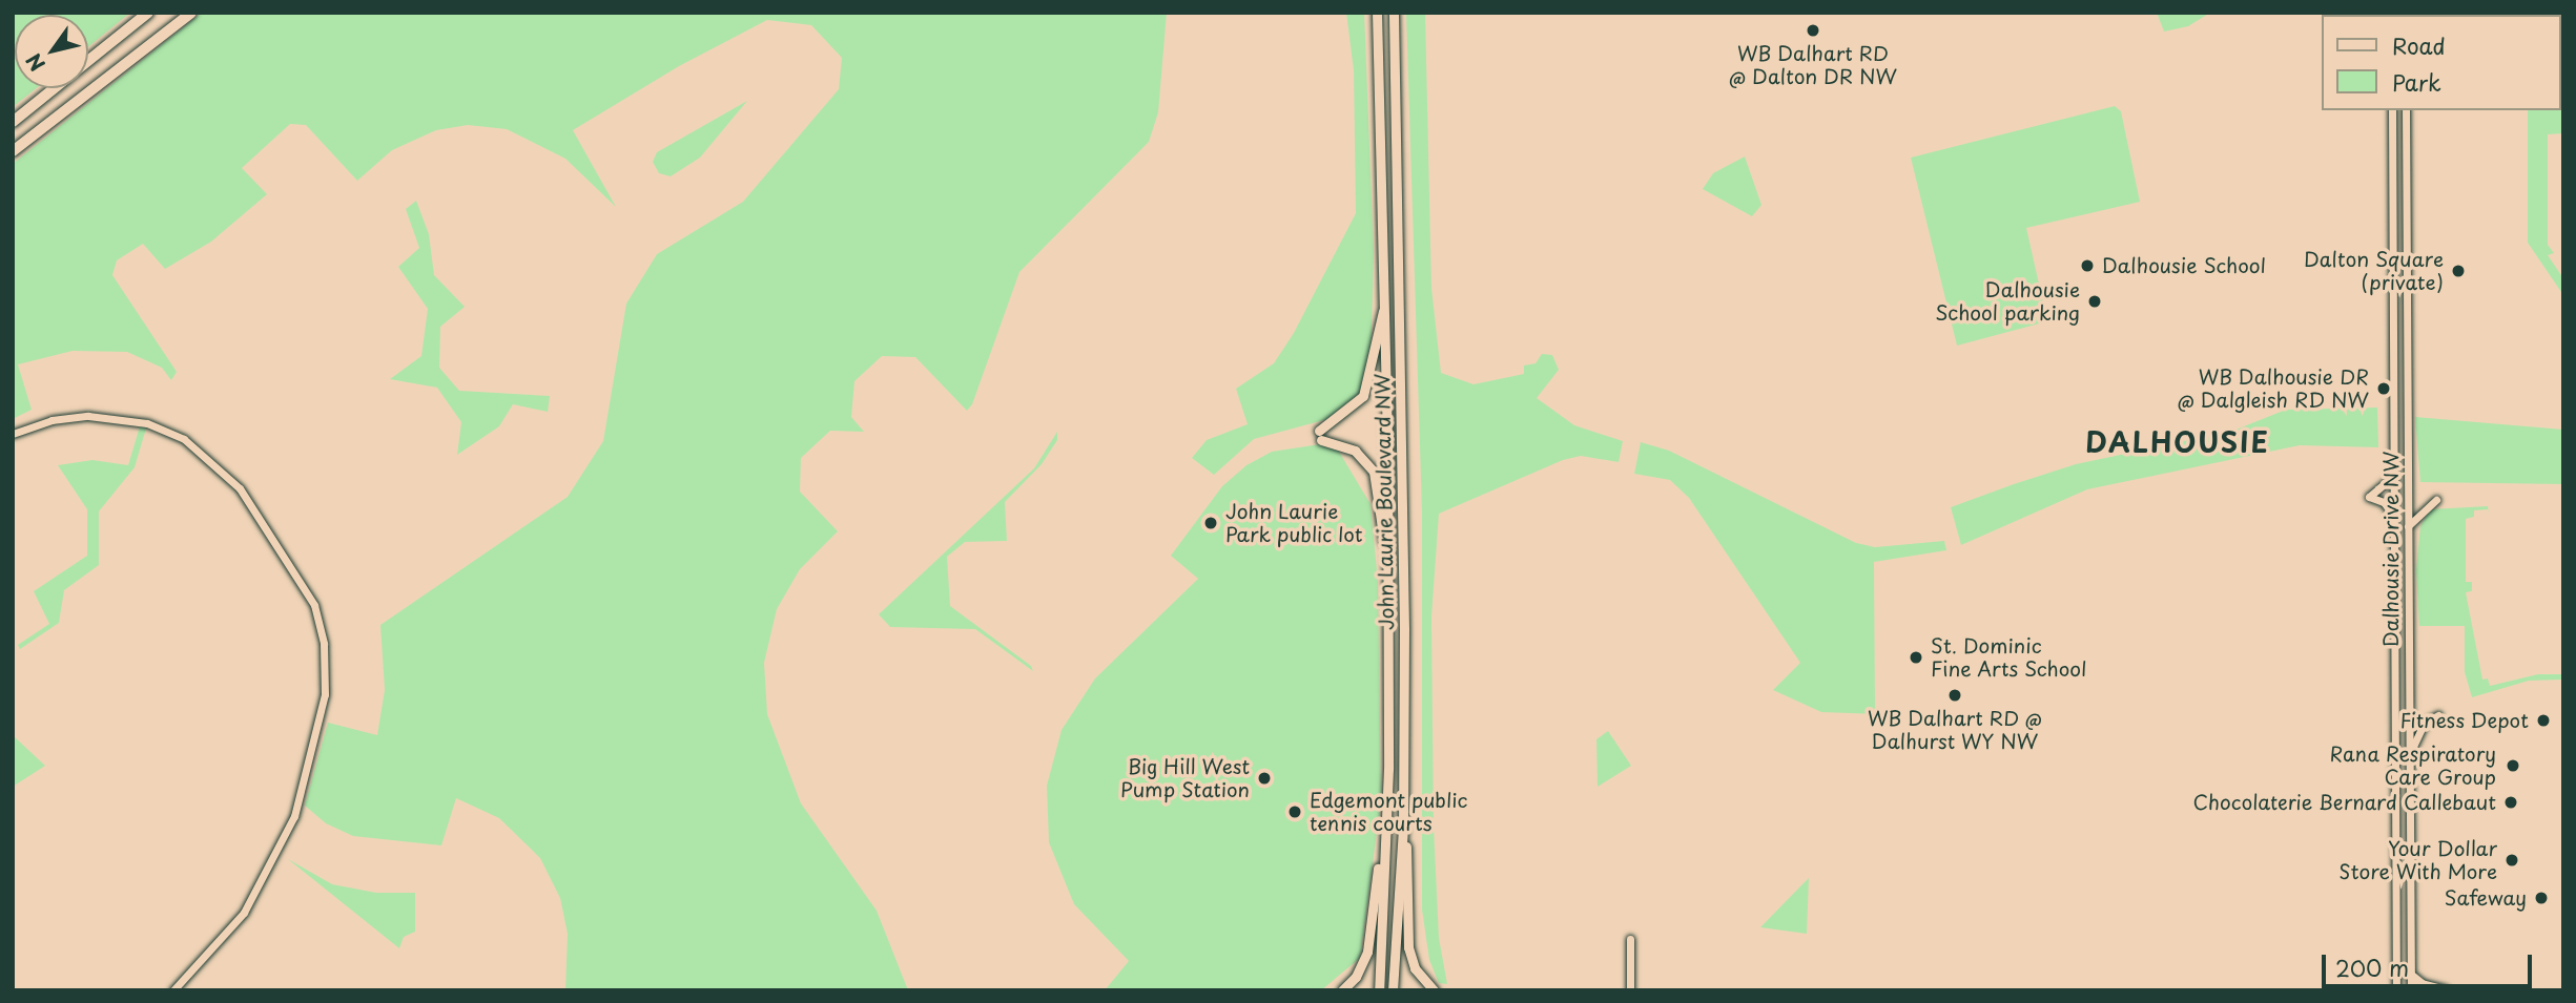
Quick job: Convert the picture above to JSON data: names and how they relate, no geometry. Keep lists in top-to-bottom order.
{
  "streets": {
    "main road": ["John Laurie Boulevard NW"],
    "street": ["Dalhousie Drive NW"]
  },
  "districts": ["DALHOUSIE"],
  "places": [
    "WB Dalhart RD @ Dalton DR NW",
    "Dalhousie School",
    "Dalton Square (private)",
    "Dalhousie School parking",
    "WB Dalhousie DR @ Dalgleish RD NW",
    "John Laurie Park public lot",
    "St. Dominic Fine Arts School",
    "WB Dalhart RD @ Dalhurst WY NW",
    "Fitness Depot",
    "Rana Respiratory Care Group",
    "Big Hill West Pump Station",
    "Chocolaterie Bernard Callebaut",
    "Edgemont public tennis courts",
    "Your Dollar Store With More",
    "Safeway"
  ],
  "legend": ["Road", "Park"],
  "scale_bar": "200 m",
  "north": "bottom left"
}
